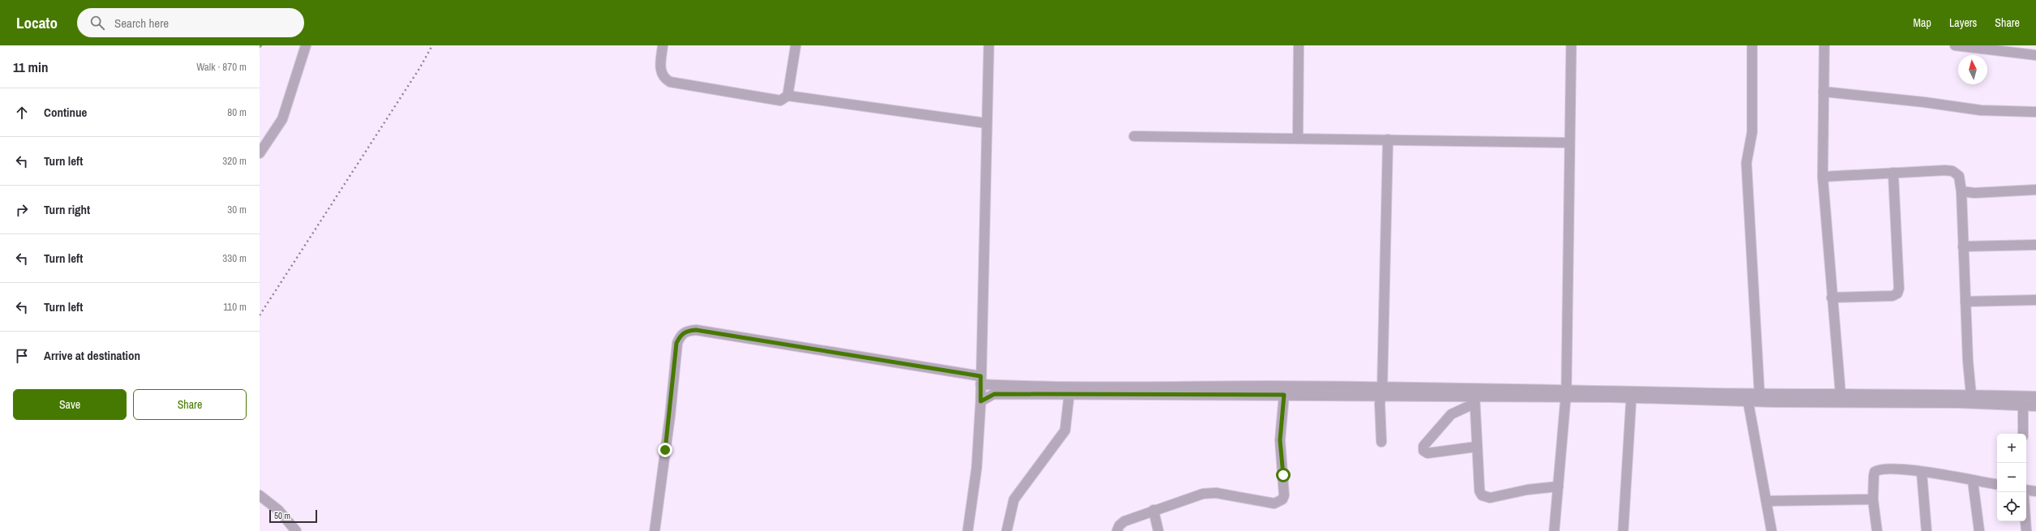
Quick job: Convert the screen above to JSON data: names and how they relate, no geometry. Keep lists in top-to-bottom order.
{
  "scale_bar": "50 m",
  "north": "top",
  "page": {
    "header": "Locato",
    "search": "Search here",
    "nav": ["Map", "Layers", "Share"],
    "heading": ["11 min", "Walk · 870 m"],
    "list": [
      ["Continue", "80 m"],
      ["Turn left", "320 m"],
      ["Turn right", "30 m"],
      ["Turn left", "330 m"],
      ["Turn left", "110 m"],
      "Arrive at destination"
    ],
    "buttons": ["Save", "Share"],
    "map_buttons": ["+", "−"],
    "scale": "50 m"
  }
}
